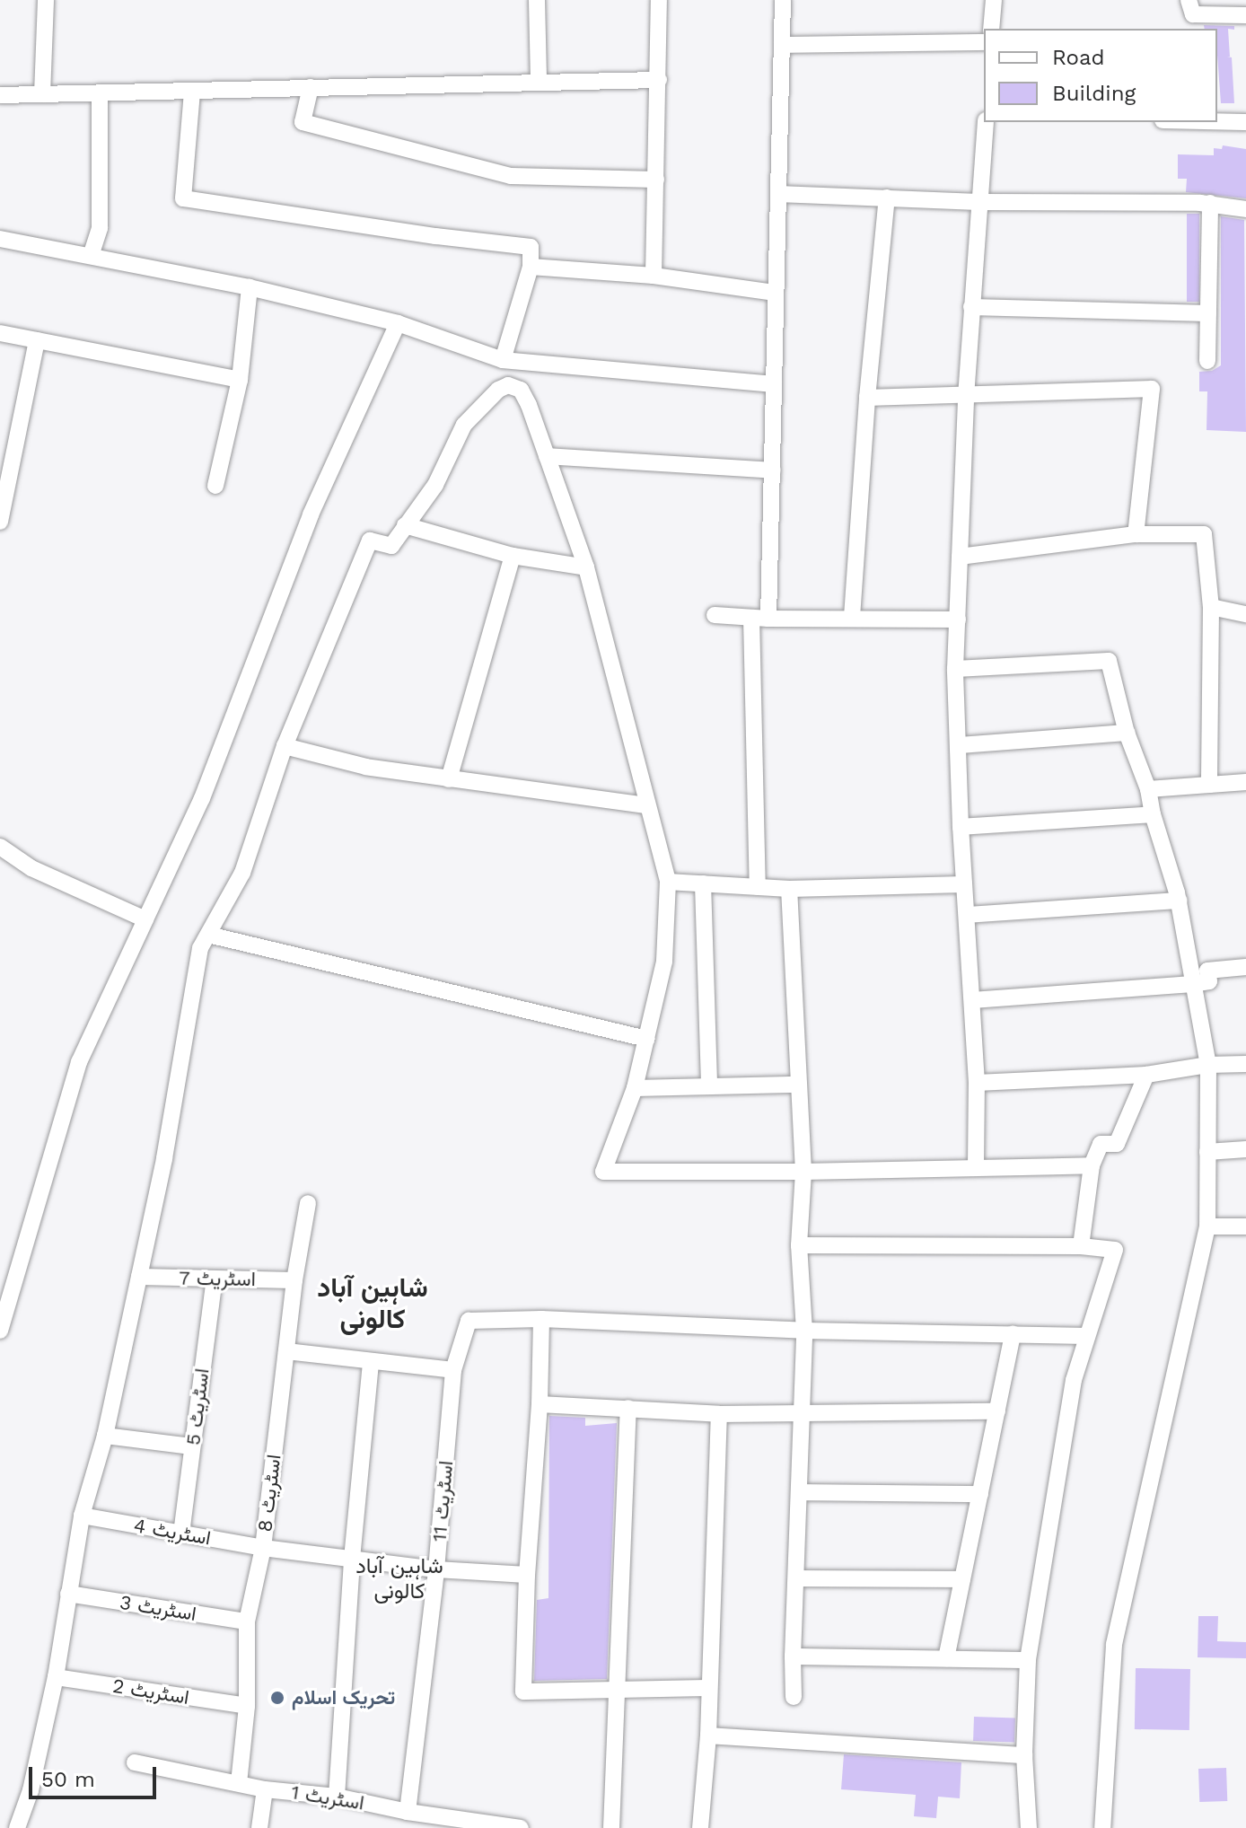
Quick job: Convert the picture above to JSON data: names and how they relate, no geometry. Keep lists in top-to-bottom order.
{
  "streets": {
    "street": [
      "اسٹریٹ 7",
      "اسٹریٹ 5",
      "اسٹریٹ 8",
      "اسٹریٹ 11",
      "اسٹریٹ 4",
      "اسٹریٹ 3",
      "اسٹریٹ 2",
      "اسٹریٹ 1"
    ]
  },
  "crossings": [
    ["اسٹریٹ 7", "اسٹریٹ 5"],
    ["اسٹریٹ 7", "اسٹریٹ 8"],
    ["اسٹریٹ 5", "اسٹریٹ 4"],
    ["اسٹریٹ 8", "اسٹریٹ 4"],
    ["اسٹریٹ 8", "اسٹریٹ 3"],
    ["اسٹریٹ 8", "اسٹریٹ 2"],
    ["اسٹریٹ 8", "اسٹریٹ 1"],
    ["اسٹریٹ 11", "اسٹریٹ 4"],
    ["اسٹریٹ 11", "اسٹریٹ 1"]
  ],
  "districts": ["شاہین آباد کالونی", "شاہین آباد کالونی"],
  "places": ["تحریک اسلام"],
  "legend": ["Road", "Building"],
  "scale_bar": "50 m"
}
